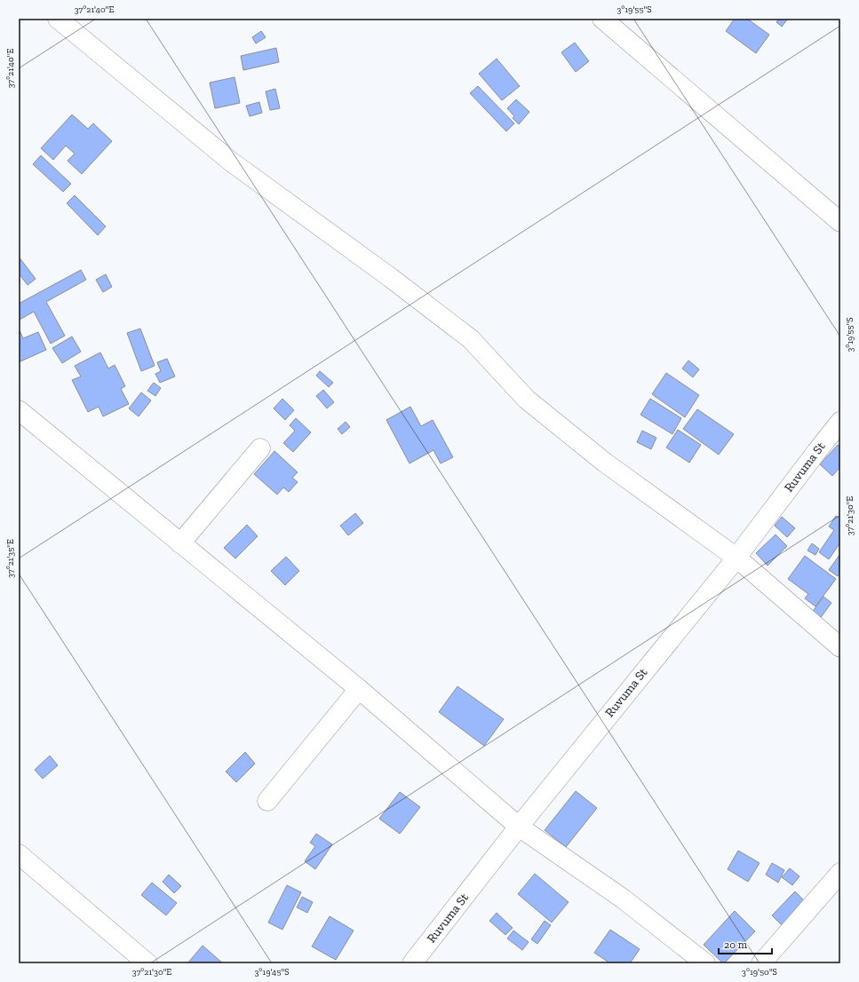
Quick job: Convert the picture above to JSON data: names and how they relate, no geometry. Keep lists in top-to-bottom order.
{
  "streets": {
    "street": ["Ruvuma St"]
  },
  "scale_bar": "20 m",
  "coordinates": [
    "37°21'40\"E",
    "3°19'55\"S",
    "37°21'30\"E",
    "37°21'35\"E",
    "3°19'45\"S",
    "3°19'50\"S"
  ]
}
